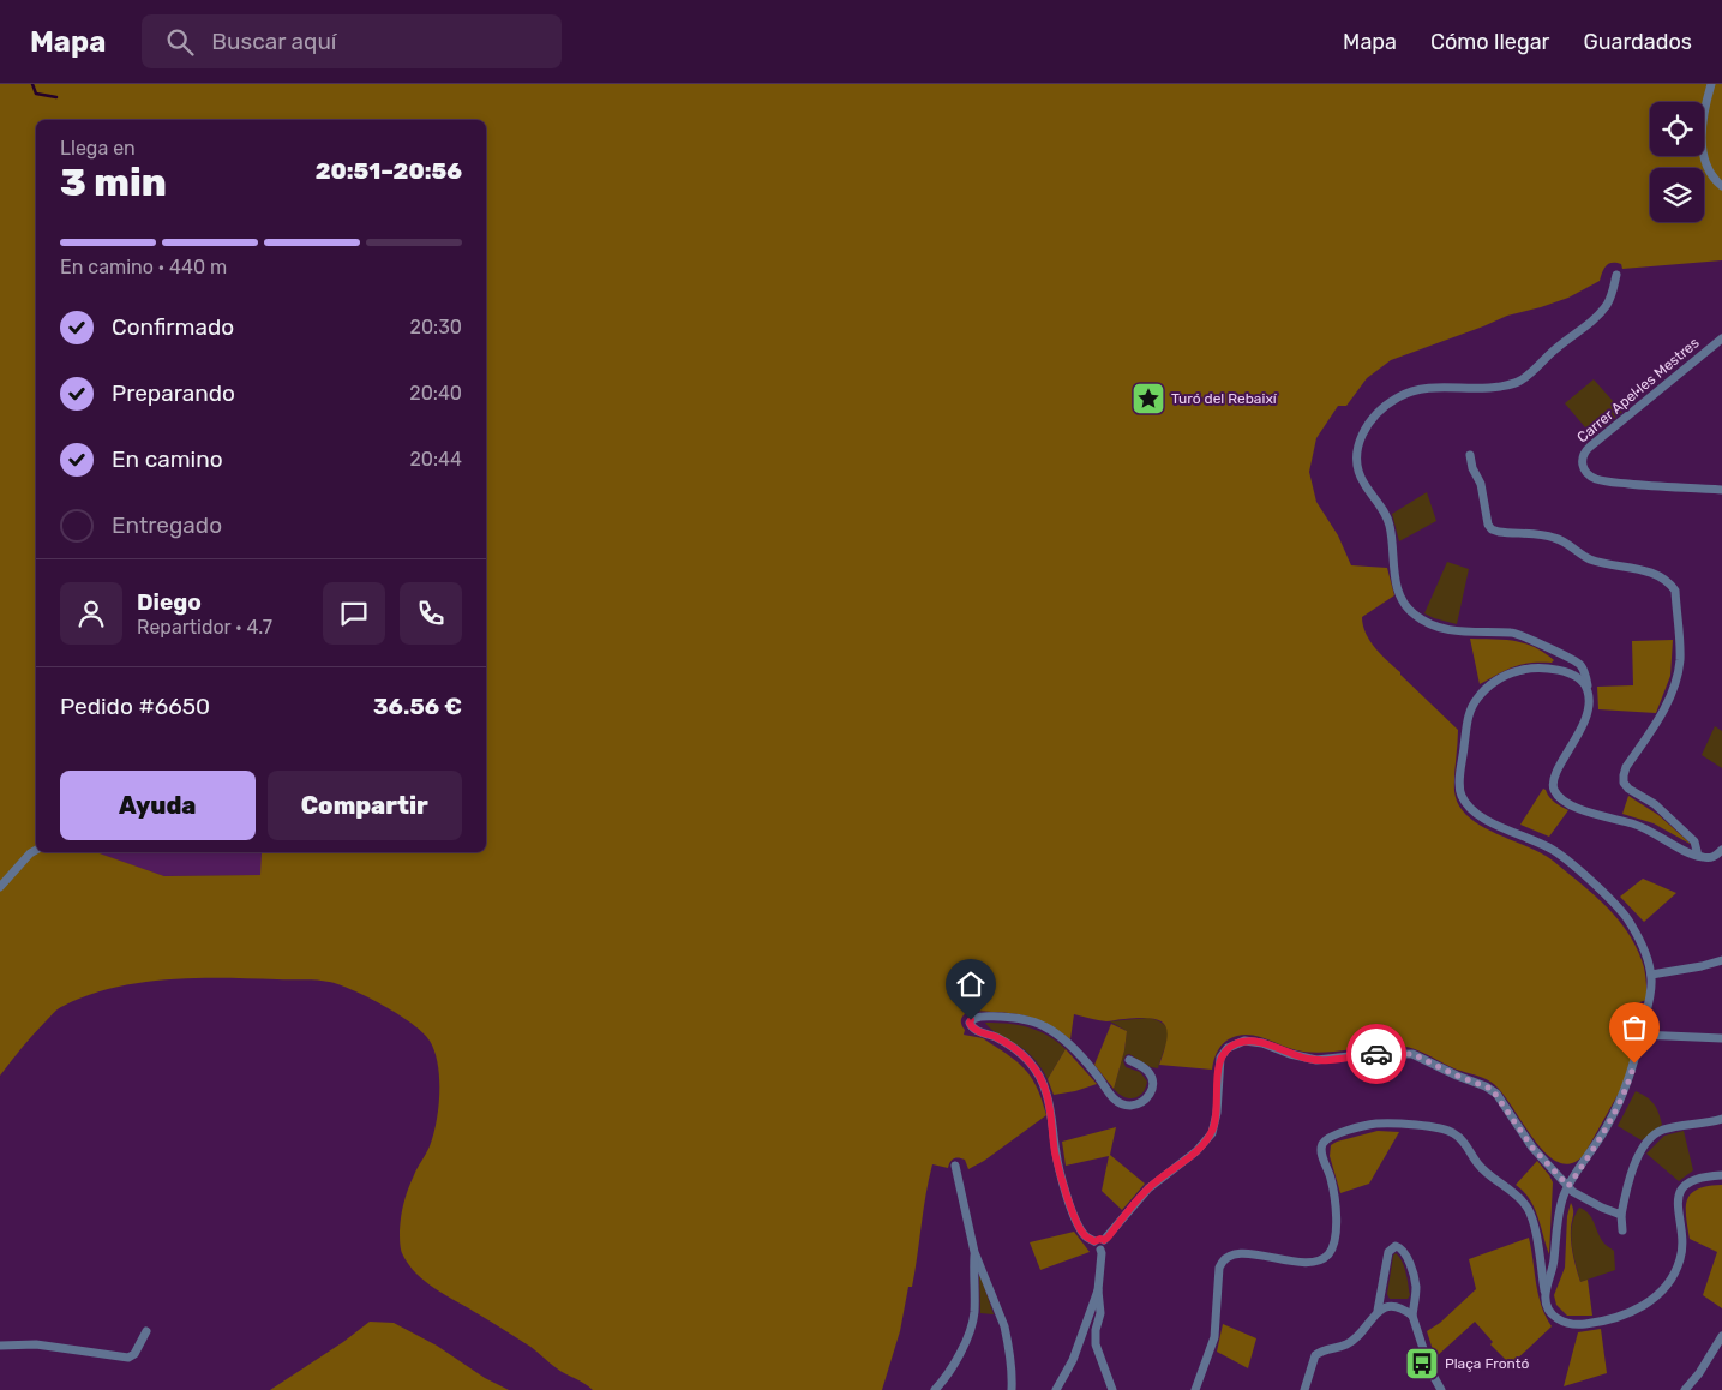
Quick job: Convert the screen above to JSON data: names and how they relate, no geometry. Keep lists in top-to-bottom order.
{
  "streets": {
    "street": ["Carrer Apel·les Mestres"]
  },
  "places": {
    "place": ["Turó del Rebaixí"],
    "bus stop": ["Plaça Frontó"]
  },
  "page": {
    "header": "Mapa",
    "search": "Buscar aquí",
    "nav": ["Mapa", "Cómo llegar", "Guardados"],
    "heading": ["3 min", "Llega en", "20:51–20:56"],
    "panel": [
      "Diego",
      "Repartidor · 4.7",
      "Pedido #6650",
      "36.56 €"
    ],
    "bar": "En camino · 440 m",
    "list": [
      ["Confirmado", "20:30"],
      ["Preparando", "20:40"],
      ["En camino", "20:44"],
      "Entregado"
    ],
    "buttons": ["Ayuda", "Compartir"]
  }
}
